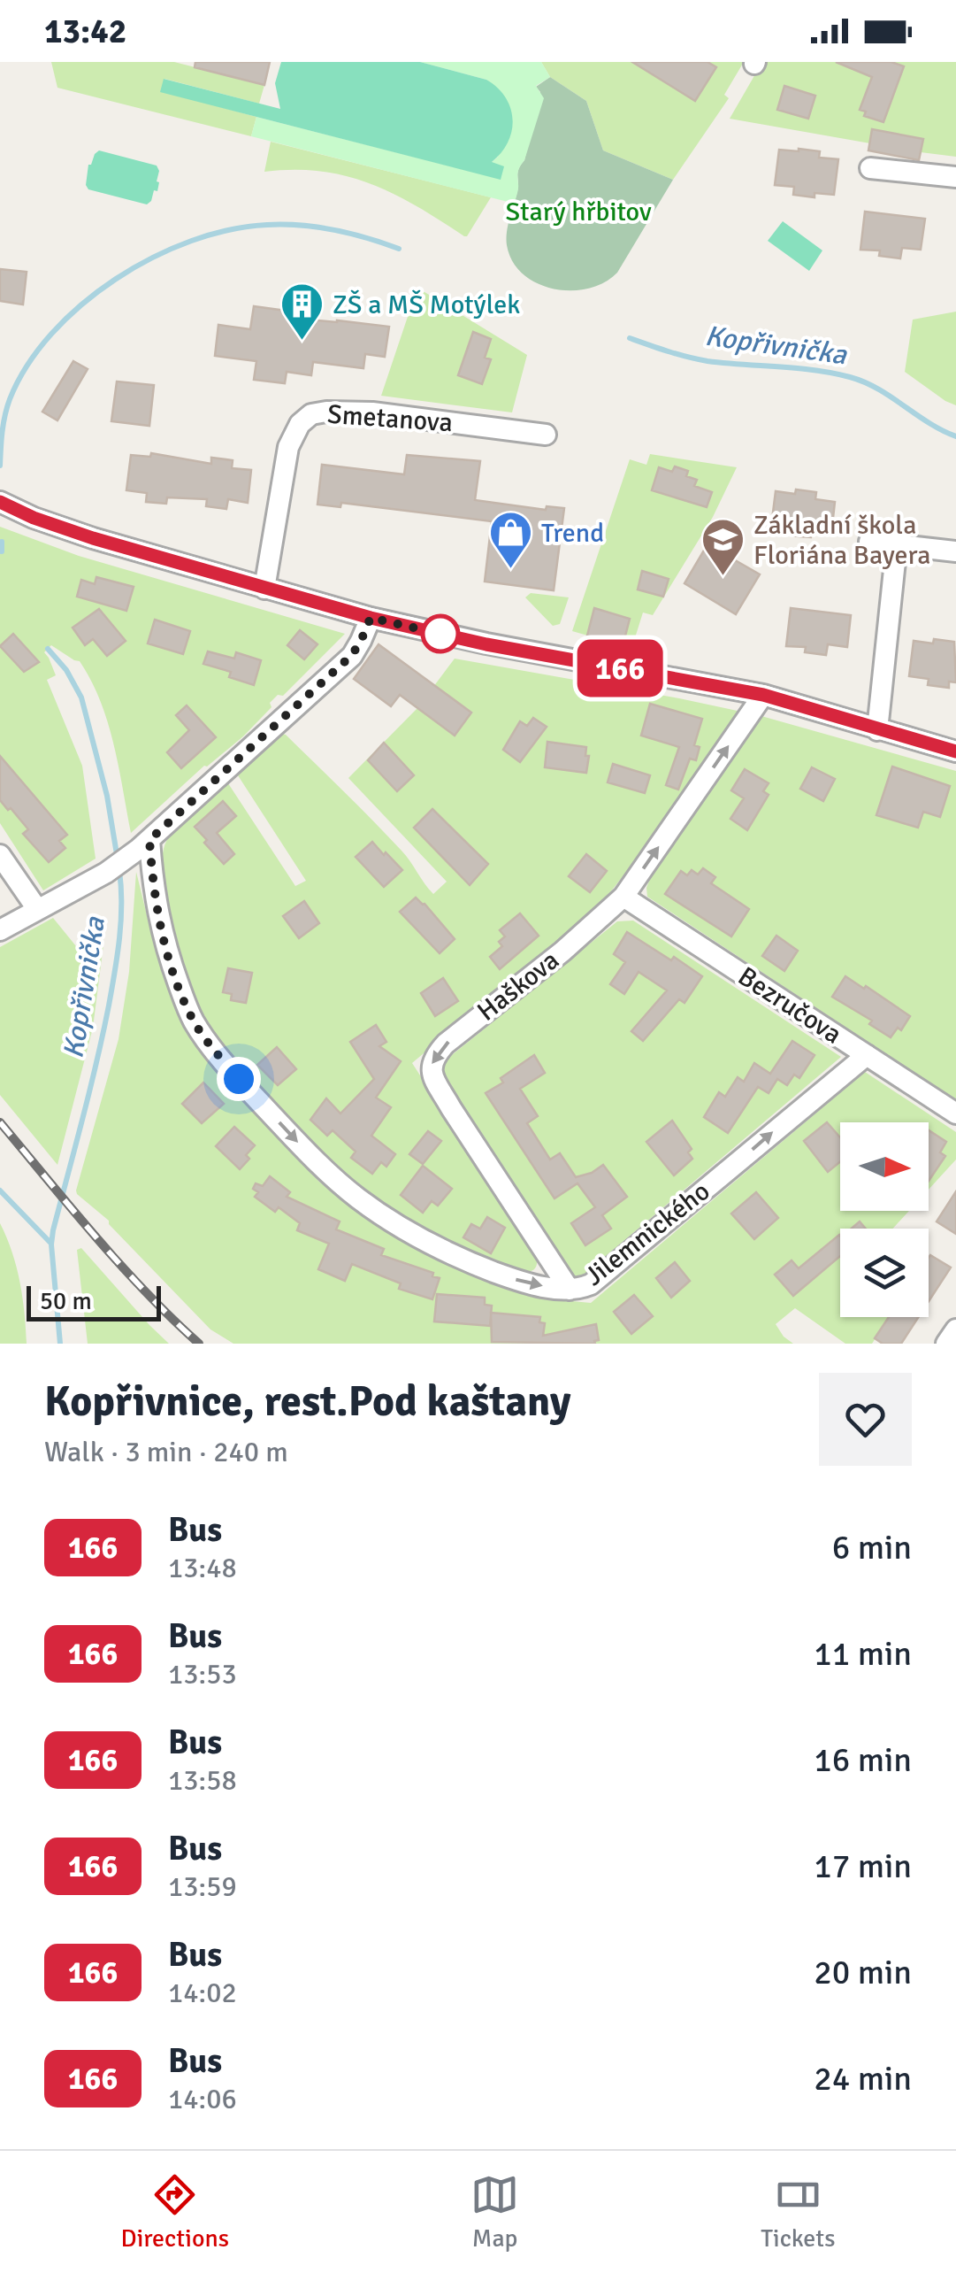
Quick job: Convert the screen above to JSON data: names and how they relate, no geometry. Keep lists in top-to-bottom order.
{
  "streets": {
    "street": [
      "Smetanova",
      "Haškova",
      "Bezručova",
      "Jilemnického"
    ]
  },
  "crossings": [
    ["Haškova", "Bezručova"],
    ["Haškova", "Jilemnického"],
    ["Bezručova", "Jilemnického"]
  ],
  "water": ["Kopřivnička"],
  "parks": ["Starý hřbitov"],
  "places": {
    "building": ["ZŠ a MŠ Motýlek"],
    "shop": ["Trend"],
    "school or university": ["Základní škola Floriána Bayera"]
  },
  "lines": ["bus line 166"],
  "scale_bar": "50 m",
  "north": "right",
  "page": {
    "status": "13:42",
    "on_map": "166",
    "scale": "50 m",
    "heading": ["Kopřivnice, rest.Pod kaštany", "Walk · 3 min · 240 m"],
    "list": [
      {
        "mark": "166",
        "name": "Bus",
        "note": "13:48",
        "value": "6 min"
      },
      {
        "mark": "166",
        "name": "Bus",
        "note": "13:53",
        "value": "11 min"
      },
      {
        "mark": "166",
        "name": "Bus",
        "note": "13:58",
        "value": "16 min"
      },
      {
        "mark": "166",
        "name": "Bus",
        "note": "13:59",
        "value": "17 min"
      },
      {
        "mark": "166",
        "name": "Bus",
        "note": "14:02",
        "value": "20 min"
      },
      {
        "mark": "166",
        "name": "Bus",
        "note": "14:06",
        "value": "24 min"
      }
    ],
    "tabs": ["Directions", "Map", "Tickets"]
  }
}
